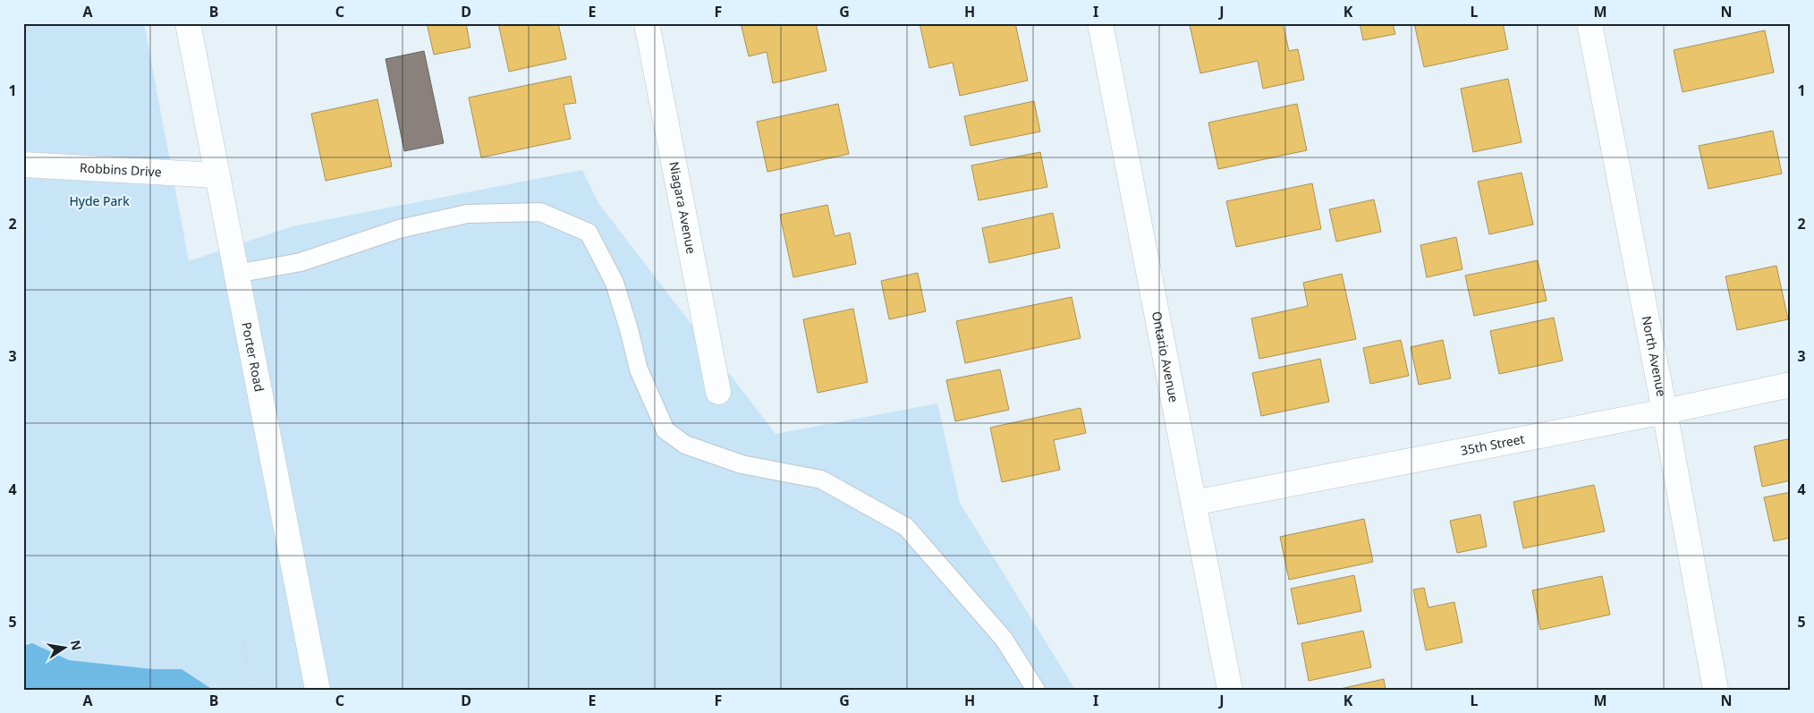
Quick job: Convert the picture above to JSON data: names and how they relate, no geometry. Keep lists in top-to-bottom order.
{
  "streets": {
    "street": [
      "Robbins Drive",
      "Niagara Avenue",
      "Ontario Avenue",
      "North Avenue",
      "Porter Road",
      "35th Street"
    ]
  },
  "crossings": [
    ["Robbins Drive", "Porter Road"],
    ["Ontario Avenue", "35th Street"],
    ["North Avenue", "35th Street"]
  ],
  "parks": ["Hyde Park"],
  "north": "right",
  "grid": {
    "columns": [
      "A",
      "B",
      "C",
      "D",
      "E",
      "F",
      "G",
      "H",
      "I",
      "J",
      "K",
      "L",
      "M",
      "N"
    ],
    "rows": [
      "1",
      "2",
      "3",
      "4",
      "5"
    ]
  }
}
